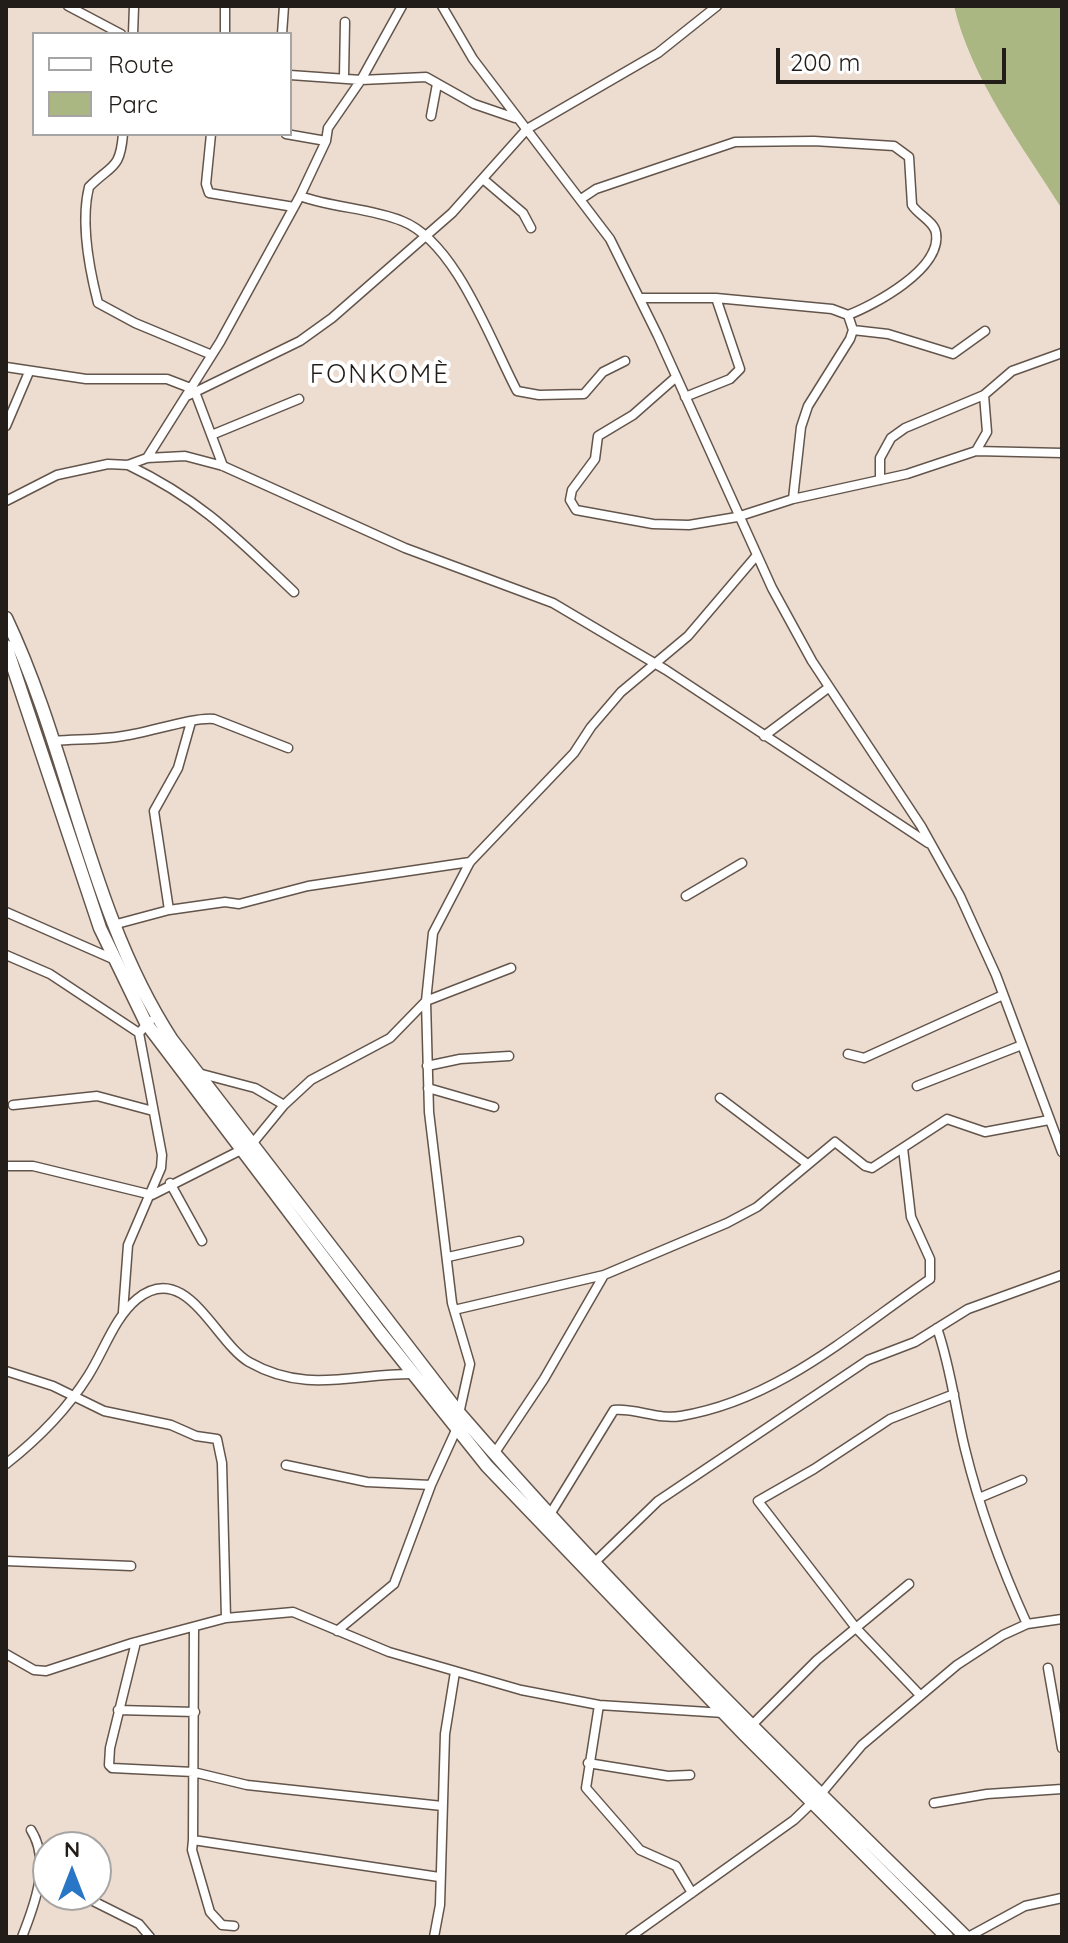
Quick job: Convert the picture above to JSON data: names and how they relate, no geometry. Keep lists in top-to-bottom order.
{
  "districts": ["FONKOMÈ"],
  "legend": ["Route", "Parc"],
  "scale_bar": "200 m",
  "north": "top"
}
